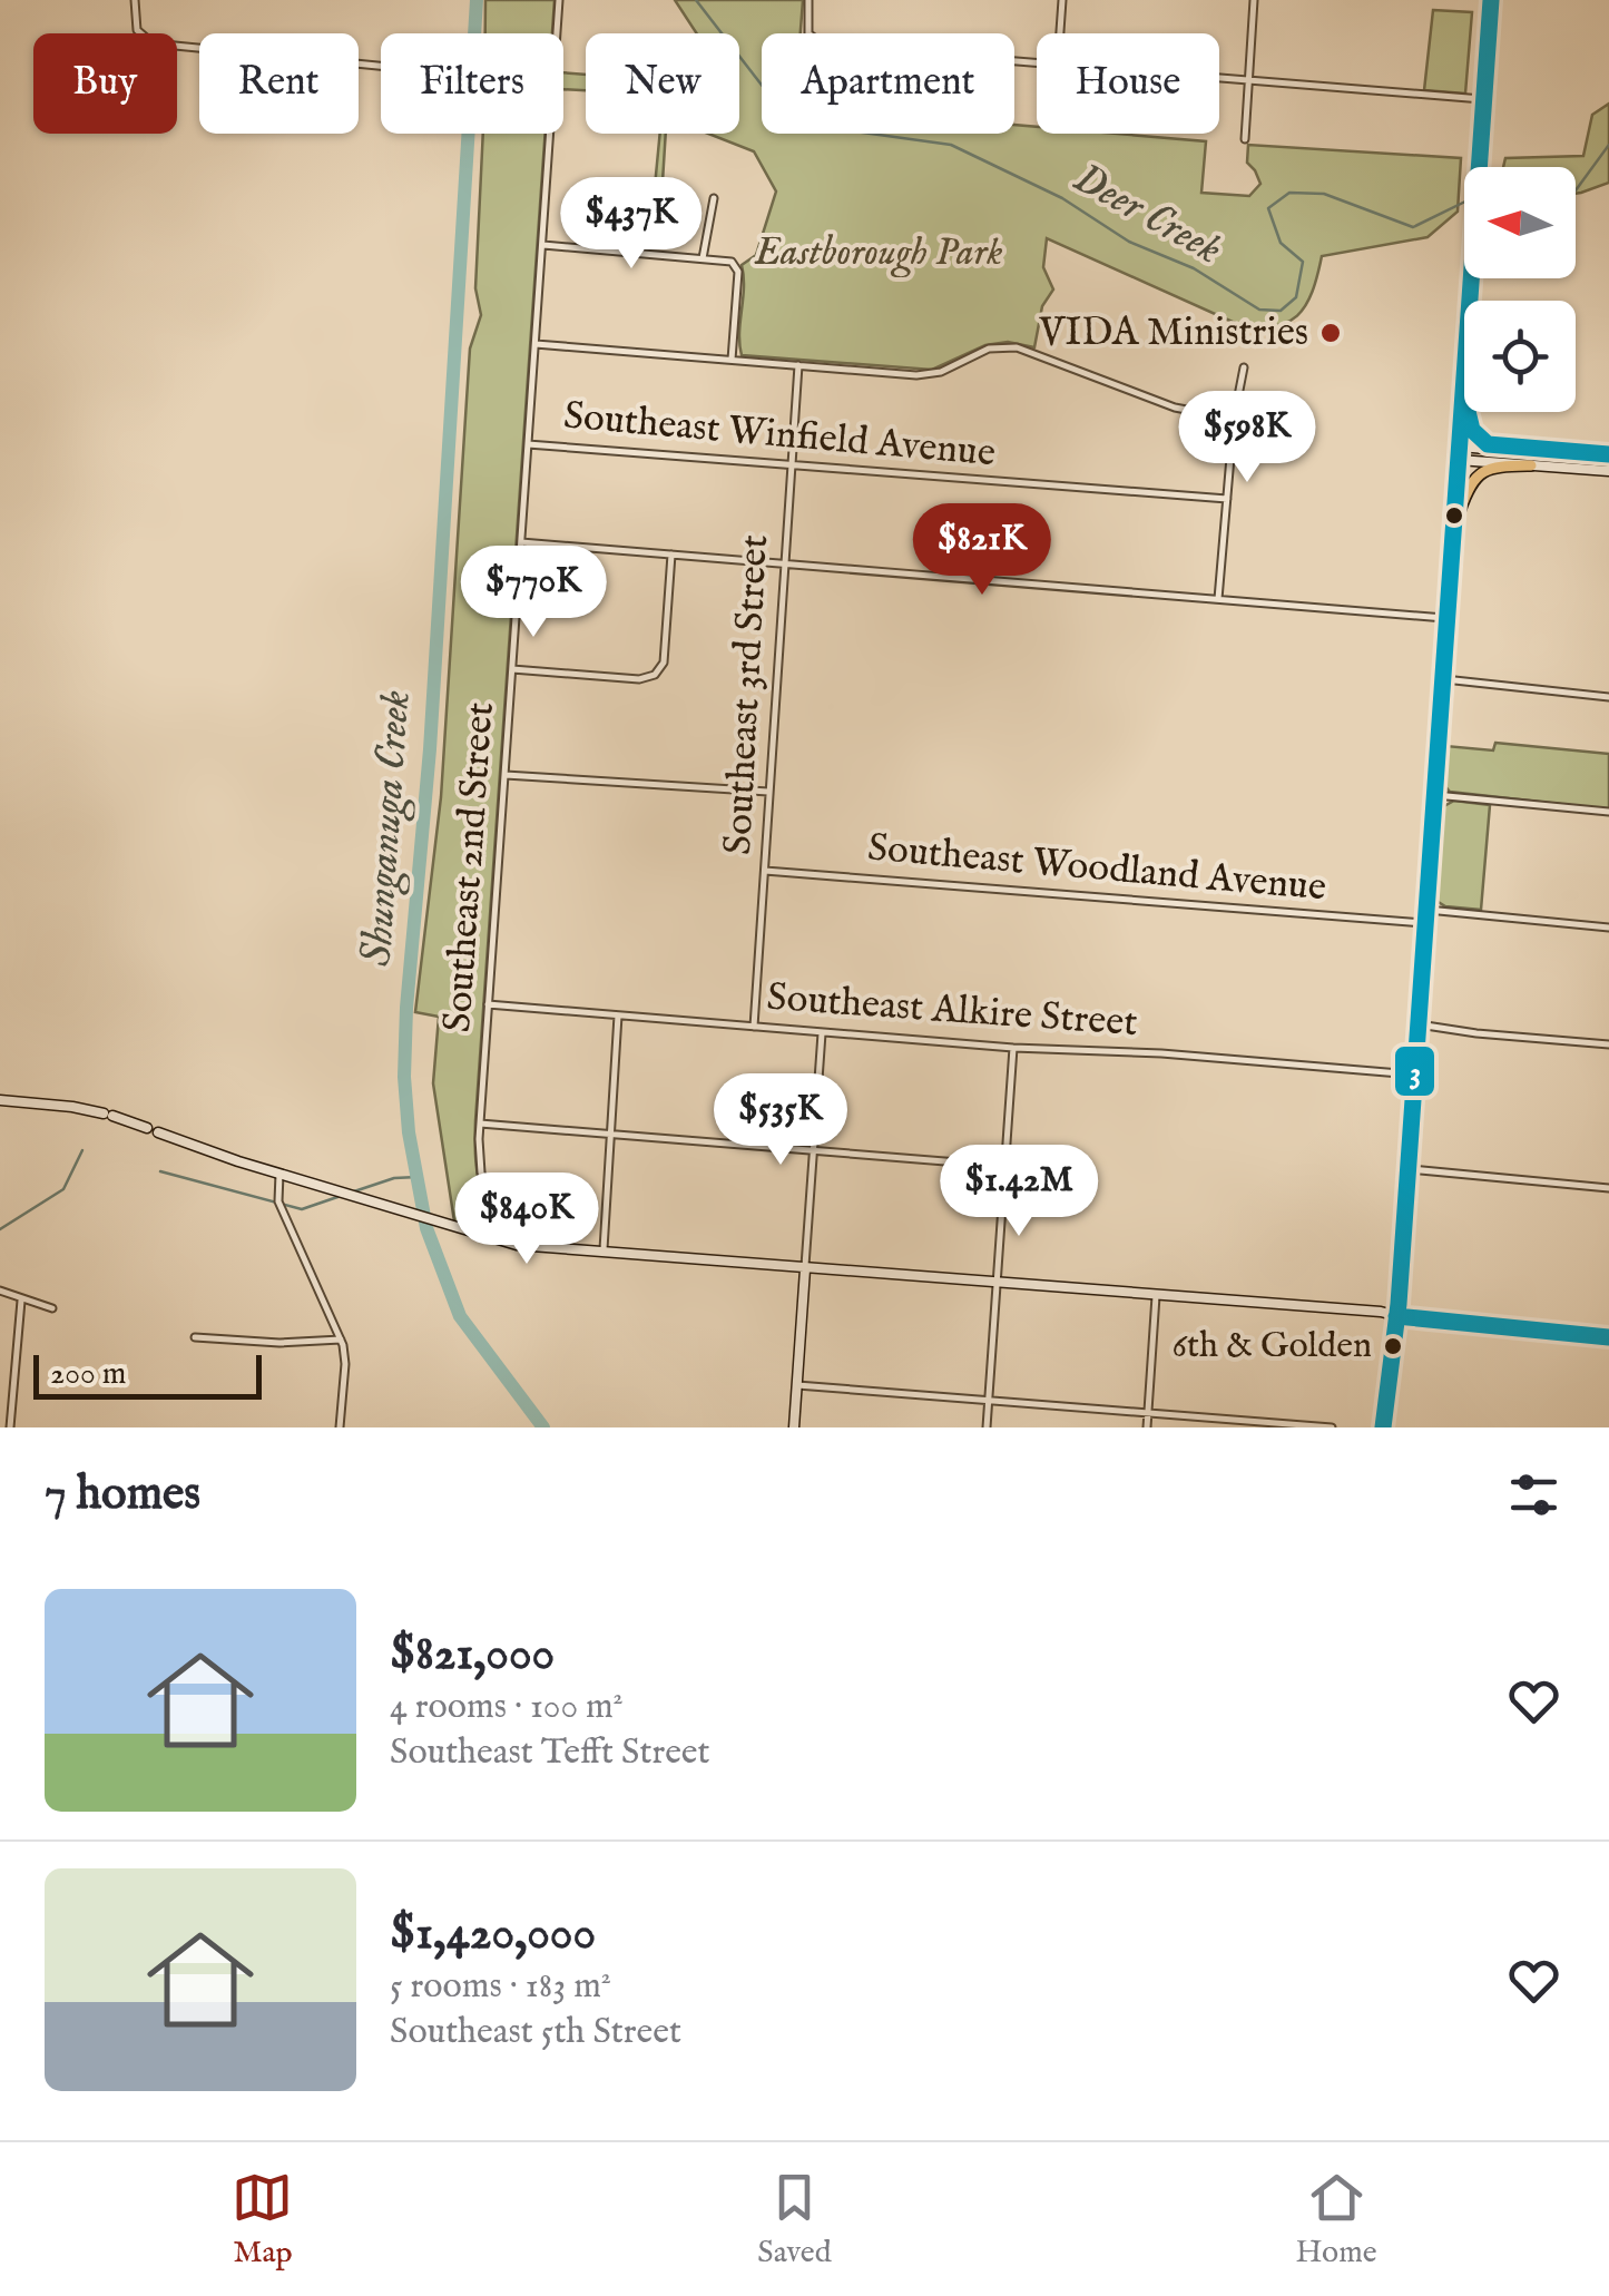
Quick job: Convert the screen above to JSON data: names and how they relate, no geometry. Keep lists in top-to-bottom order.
{
  "streets": {
    "street": [
      "Southeast Winfield Avenue",
      "Southeast 3rd Street",
      "Southeast 2nd Street",
      "Southeast Woodland Avenue",
      "Southeast Alkire Street"
    ]
  },
  "crossings": [
    ["Southeast Winfield Avenue", "Southeast 3rd Street"],
    ["Southeast Winfield Avenue", "Southeast 2nd Street"],
    ["Southeast 3rd Street", "Southeast Woodland Avenue"],
    ["Southeast 3rd Street", "Southeast Alkire Street"],
    ["Southeast 2nd Street", "Southeast Alkire Street"]
  ],
  "water": ["Deer Creek", "Shunganuga Creek"],
  "parks": ["Eastborough Park"],
  "places": ["VIDA Ministries", "6th & Golden"],
  "lines": ["transit line 3"],
  "scale_bar": "200 m",
  "north": "left",
  "page": {
    "chip": [
      "Buy",
      "Rent",
      "Filters",
      "New",
      "Apartment",
      "House"
    ],
    "price": [
      "$437K",
      "$598K",
      "$821K",
      "$770K",
      "$535K",
      "$1.42M",
      "$840K"
    ],
    "scale": "200 m",
    "heading": "7 homes",
    "list": [
      {
        "name": "$821,000",
        "note": "4 rooms · 100 m² · Southeast Tefft Street"
      },
      {
        "name": "$1,420,000",
        "note": "5 rooms · 183 m² · Southeast 5th Street"
      }
    ],
    "tabs": ["Map", "Saved", "Home"]
  }
}
